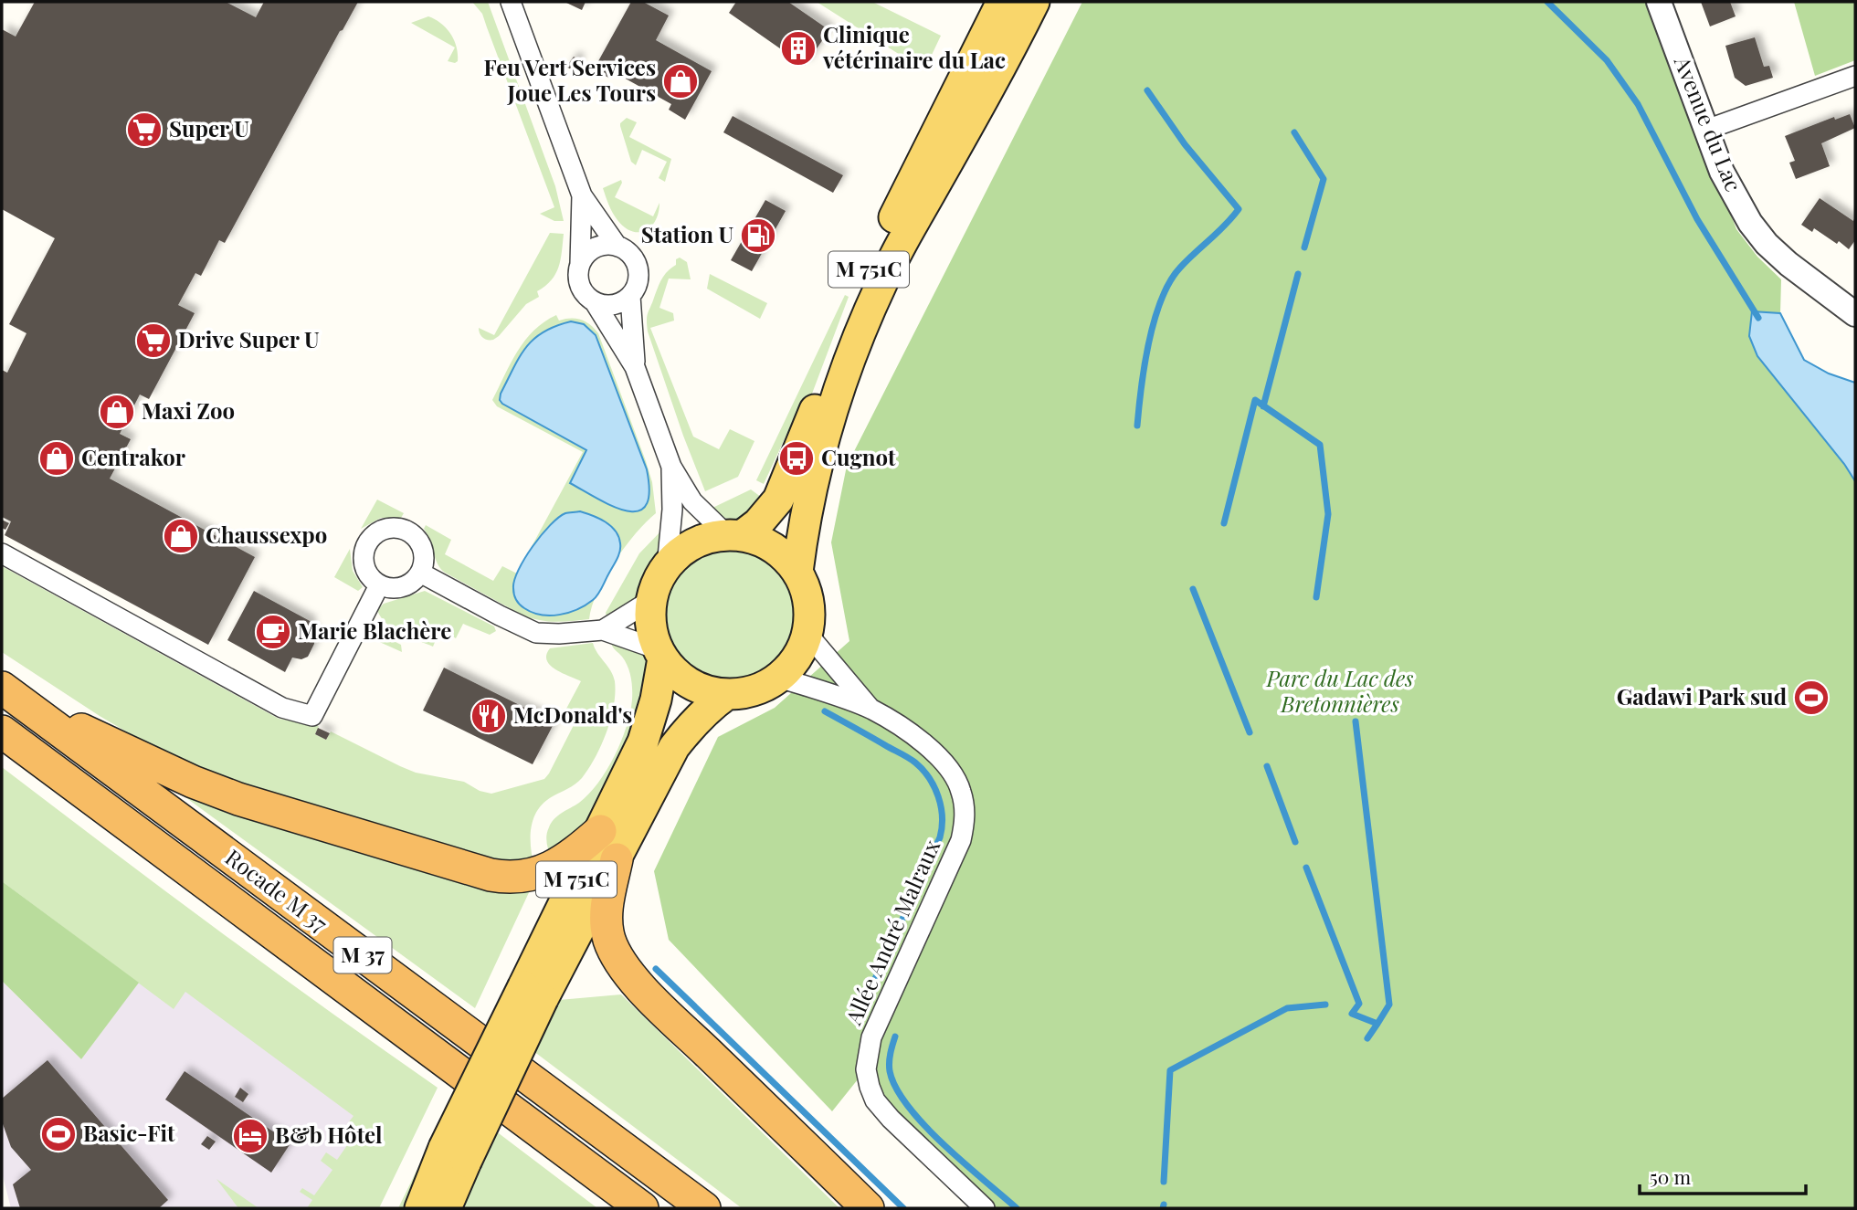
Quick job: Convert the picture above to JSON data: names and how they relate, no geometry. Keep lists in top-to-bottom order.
{
  "streets": {
    "highway": ["Rocade M 37", "M 37"],
    "main road": ["M 751C"],
    "street": ["Avenue du Lac", "Allée André Malraux"]
  },
  "crossings": [
    ["M 751C", "Allée André Malraux"],
    ["M 751C", "M 37"],
    ["Rocade M 37", "M 37"]
  ],
  "parks": ["Parc du Lac des Bretonnières"],
  "places": {
    "building": ["Clinique vétérinaire du Lac"],
    "shop": [
      "Feu Vert Services Joue Les Tours",
      "Maxi Zoo",
      "Centrakor",
      "Chaussexpo"
    ],
    "supermarket": ["Super U", "Drive Super U"],
    "fuel station": ["Station U"],
    "bus stop": ["Cugnot"],
    "cafe": ["Marie Blachère"],
    "sports": ["Gadawi Park sud", "Basic-Fit"],
    "restaurant": ["McDonald's"],
    "hotel": ["B&b Hôtel"]
  },
  "scale_bar": "50 m"
}
